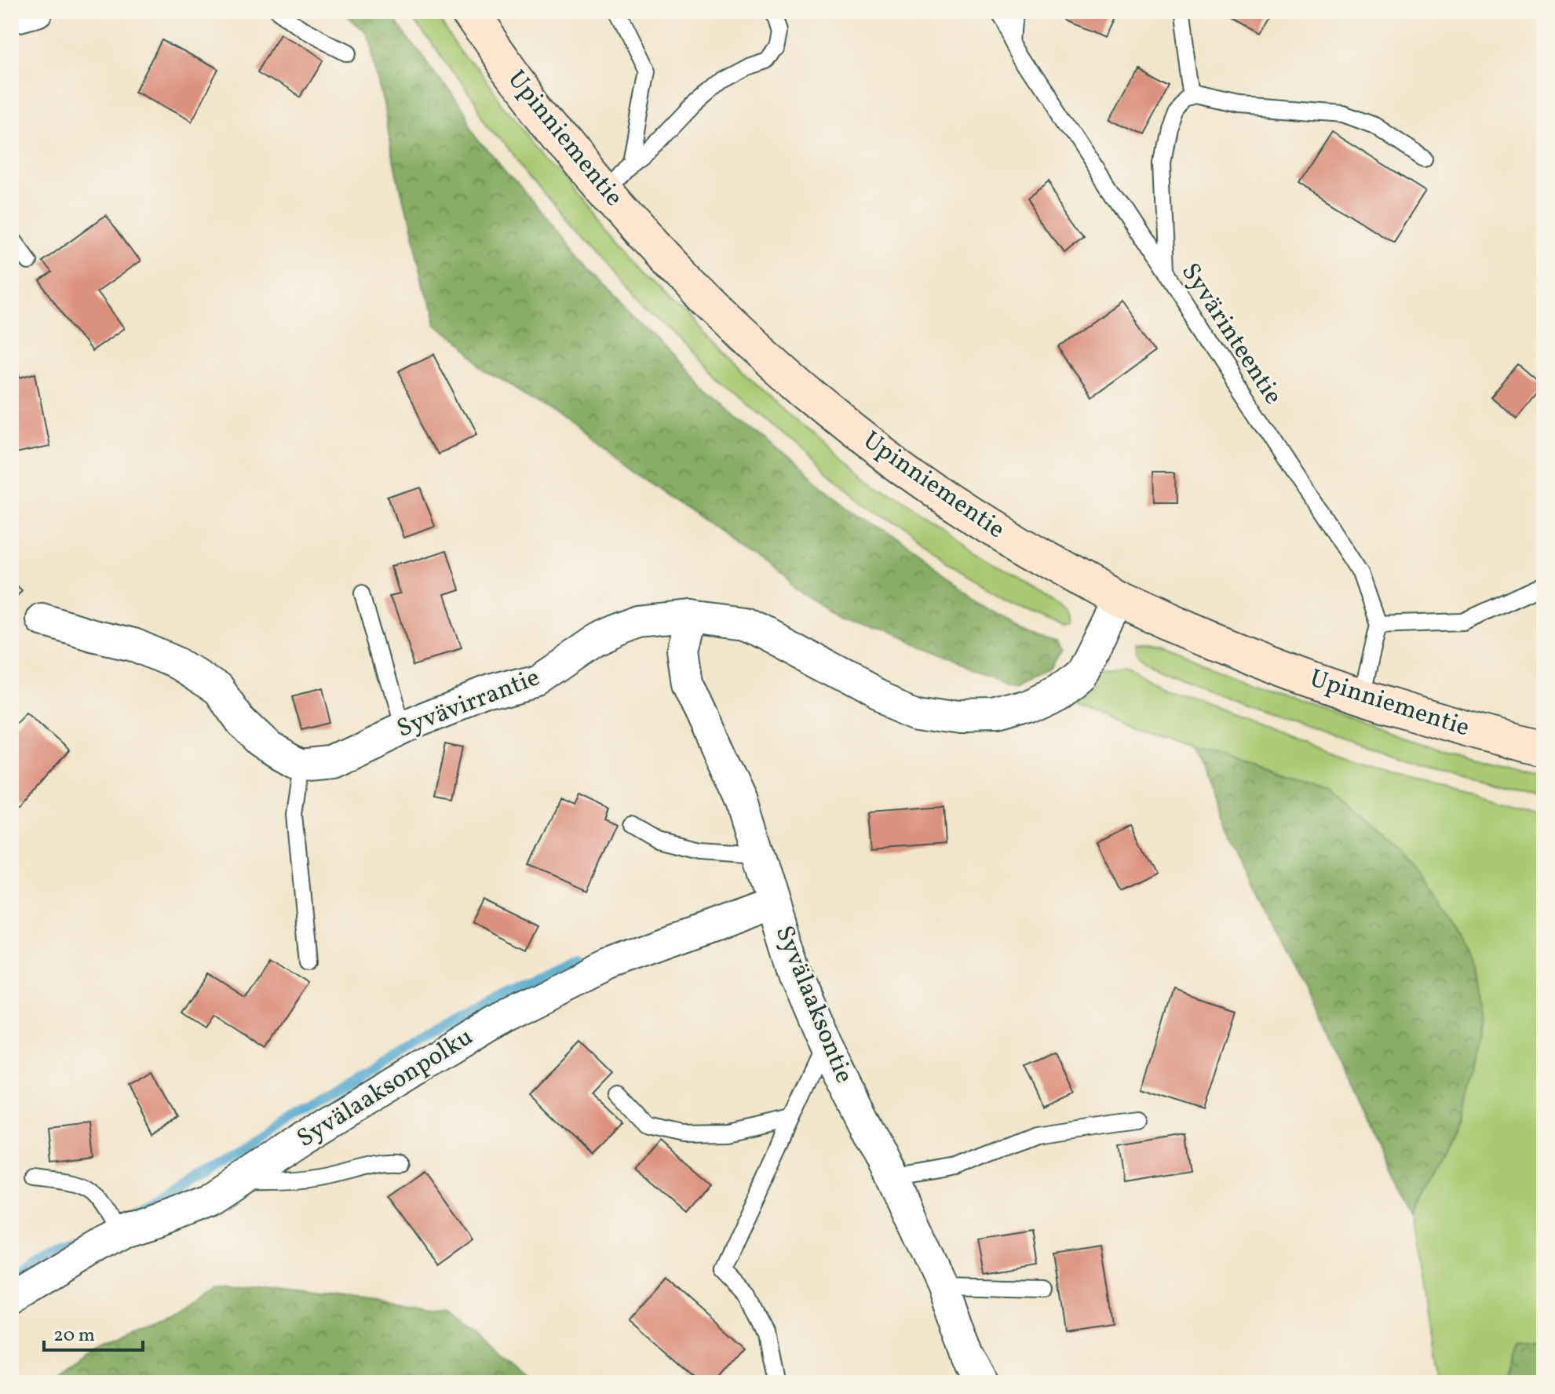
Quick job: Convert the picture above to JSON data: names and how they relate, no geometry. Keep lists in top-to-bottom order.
{
  "streets": {
    "main road": ["Upinniementie"],
    "street": ["Syvävirrantie", "Syvälaaksontie", "Syvälaaksonpolku"],
    "lane": ["Syvärinteentie"]
  },
  "crossings": [
    ["Upinniementie", "Syvävirrantie"],
    ["Syvävirrantie", "Syvälaaksontie"],
    ["Syvälaaksontie", "Syvälaaksonpolku"]
  ],
  "scale_bar": "20 m"
}
